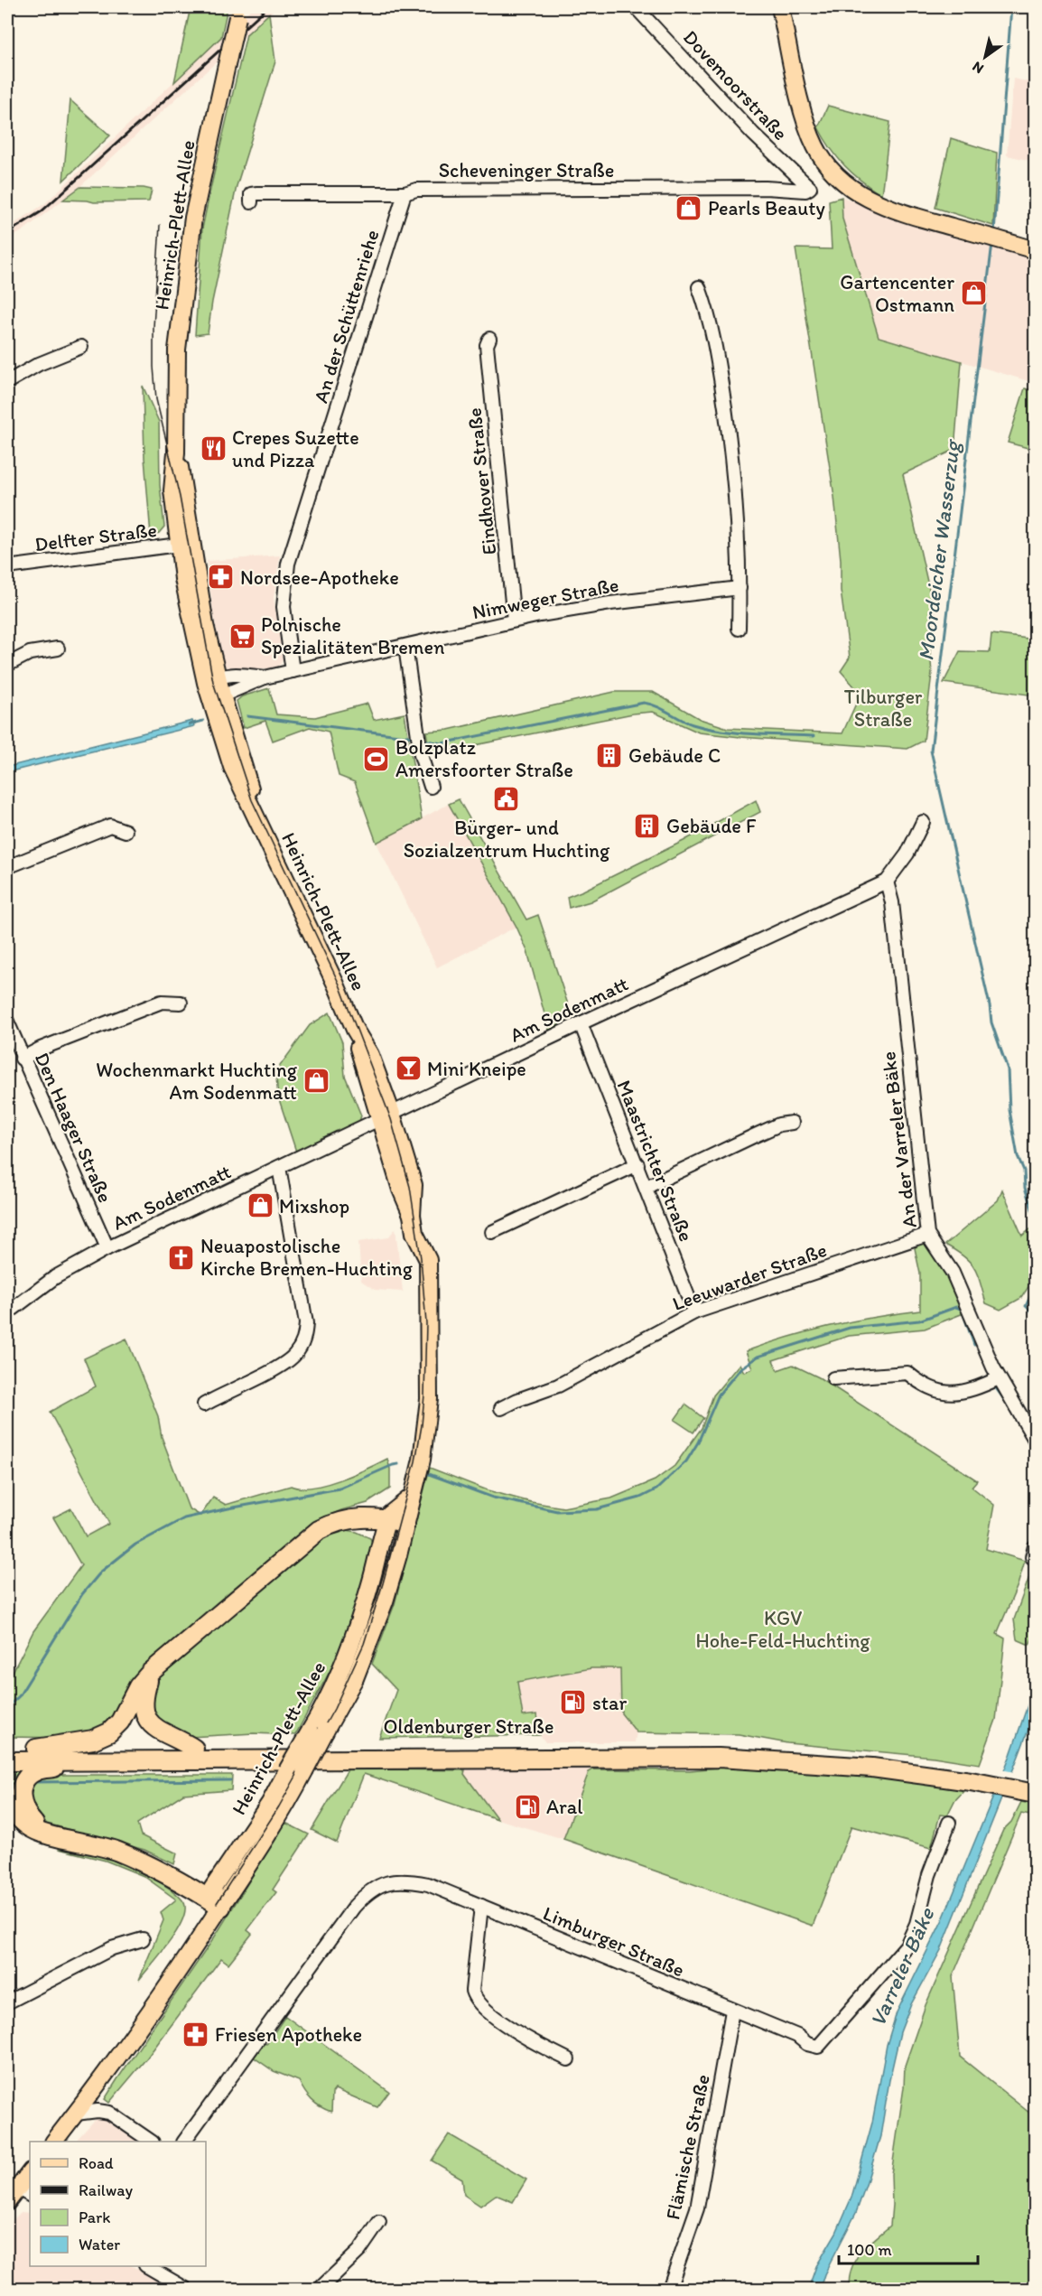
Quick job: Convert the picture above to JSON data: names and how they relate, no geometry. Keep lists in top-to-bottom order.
{
  "streets": {
    "highway": ["Oldenburger Straße"],
    "main road": ["Heinrich-Plett-Allee"],
    "street": [
      "Dovemoorstraße",
      "Scheveninger Straße",
      "An der Schüttenriehe",
      "Eindhover Straße",
      "Delfter Straße",
      "Nimweger Straße",
      "Am Sodenmatt",
      "Den Haager Straße",
      "An der Varreler Bäke",
      "Maastrichter Straße",
      "Leeuwarder Straße",
      "Limburger Straße",
      "Flämische Straße"
    ]
  },
  "crossings": [
    ["Dovemoorstraße", "Scheveninger Straße"],
    ["Scheveninger Straße", "An der Schüttenriehe"],
    ["Heinrich-Plett-Allee", "Delfter Straße"],
    ["Heinrich-Plett-Allee", "Nimweger Straße"],
    ["Heinrich-Plett-Allee", "Am Sodenmatt"],
    ["An der Schüttenriehe", "Nimweger Straße"],
    ["Eindhover Straße", "Nimweger Straße"],
    ["Am Sodenmatt", "Den Haager Straße"],
    ["Am Sodenmatt", "An der Varreler Bäke"],
    ["Am Sodenmatt", "Maastrichter Straße"],
    ["An der Varreler Bäke", "Leeuwarder Straße"],
    ["Maastrichter Straße", "Leeuwarder Straße"],
    ["Limburger Straße", "Flämische Straße"]
  ],
  "water": ["Moordeicher Wasserzug", "Varreler Bäke"],
  "parks": ["Tilburger Straße", "KGV Hohe-Feld-Huchting"],
  "places": {
    "shop": [
      "Pearls Beauty",
      "Gartencenter Ostmann",
      "Wochenmarkt Huchting Am Sodenmatt",
      "Mixshop"
    ],
    "restaurant": ["Crepes Suzette und Pizza"],
    "pharmacy": ["Nordsee-Apotheke", "Friesen Apotheke"],
    "supermarket": ["Polnische Spezialitäten Bremen"],
    "building": ["Gebäude C", "Gebäude F"],
    "sports": ["Bolzplatz Amersfoorter Straße"],
    "public building": ["Bürger- und Sozialzentrum Huchting"],
    "bar": ["Mini Kneipe"],
    "church": ["Neuapostolische Kirche Bremen-Huchting"],
    "fuel station": ["star", "Aral"]
  },
  "legend": [
    "Road",
    "Railway",
    "Park",
    "Water"
  ],
  "scale_bar": "100 m",
  "north": "bottom left"
}
